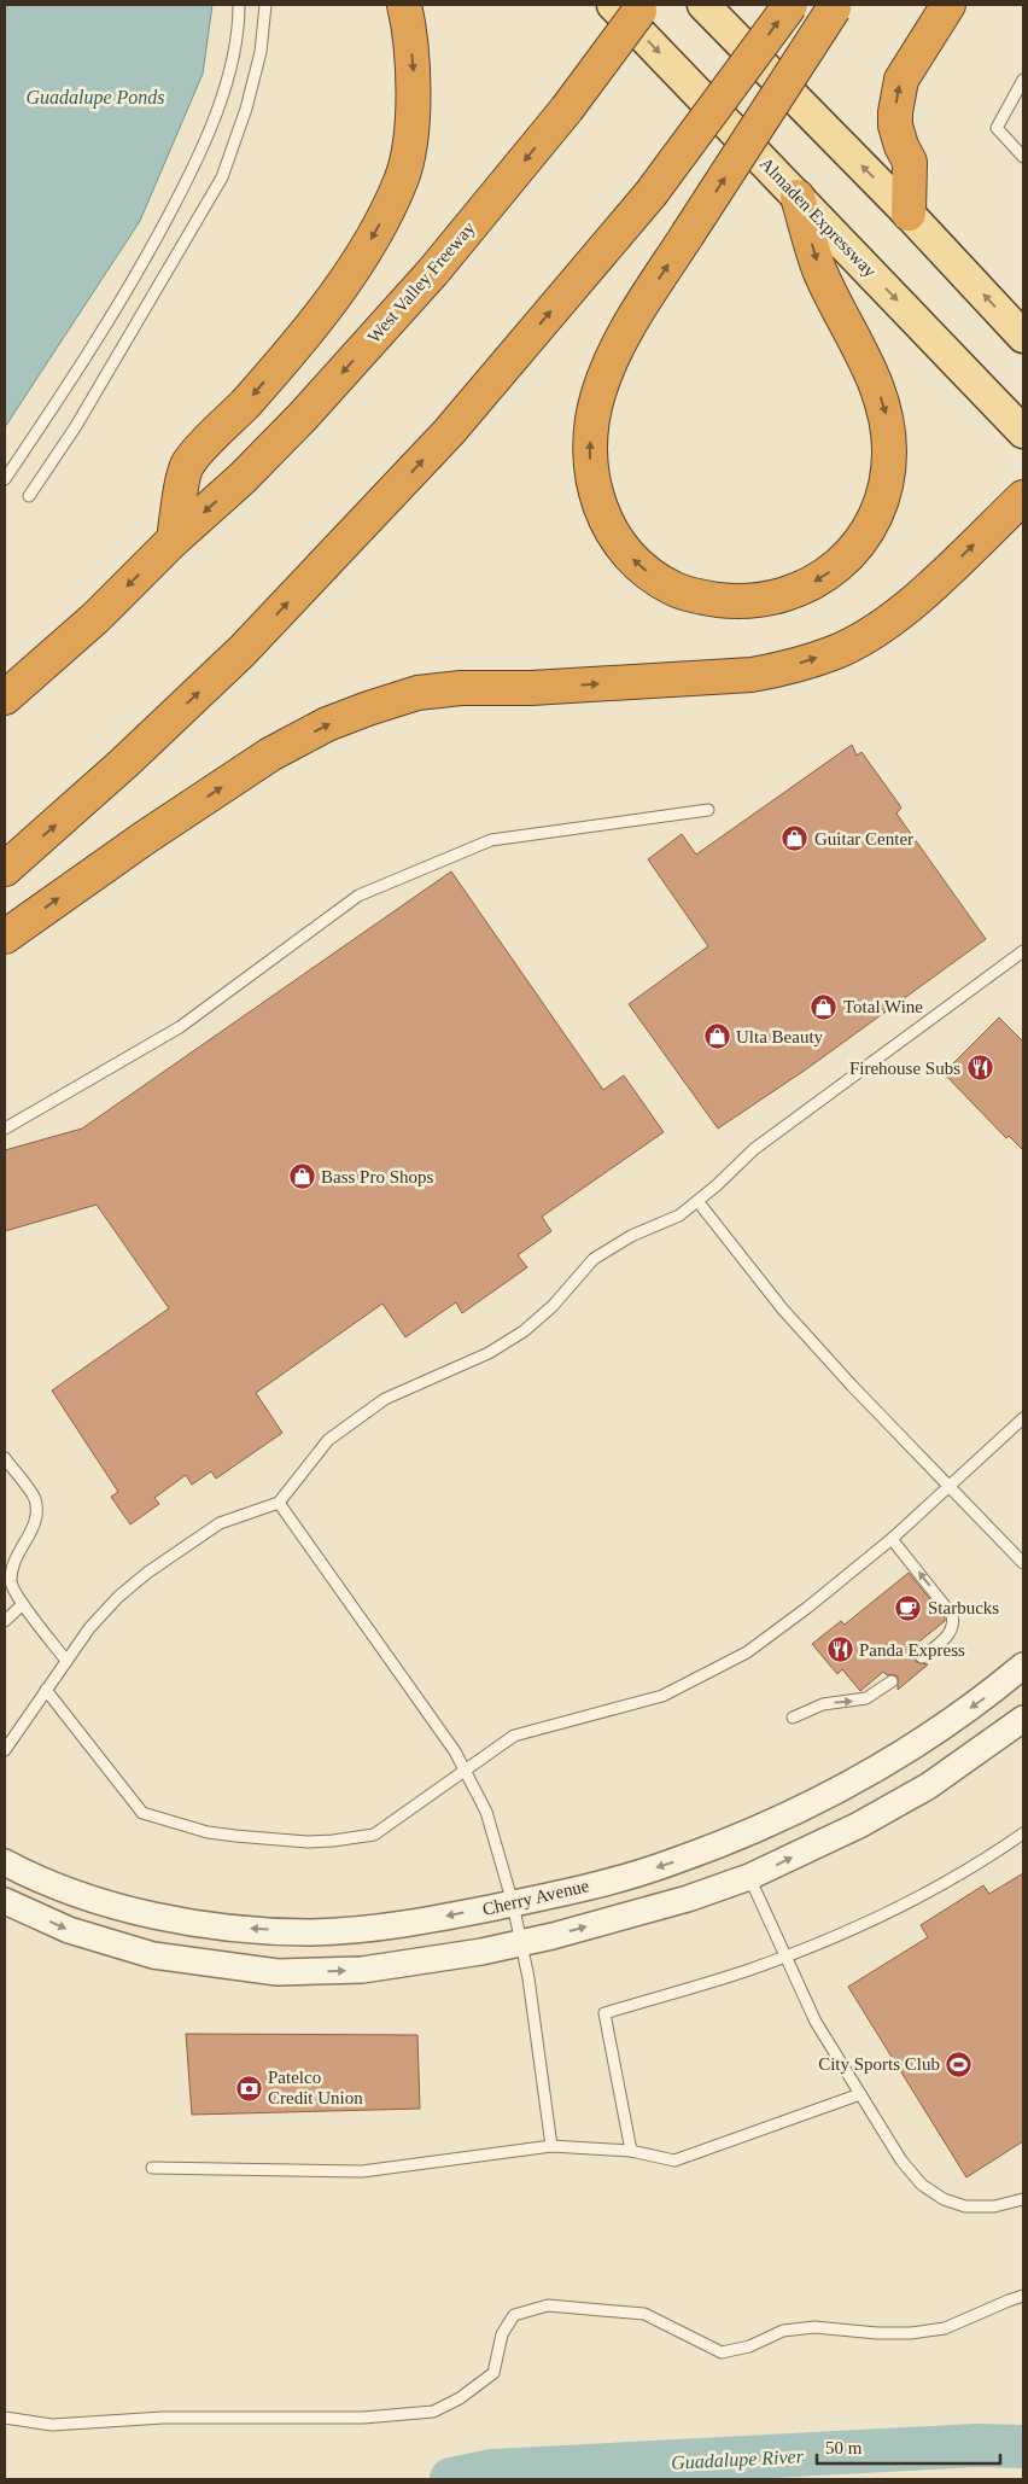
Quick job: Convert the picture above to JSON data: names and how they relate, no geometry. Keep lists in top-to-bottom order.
{
  "streets": {
    "highway": ["West Valley Freeway"],
    "main road": ["Almaden Expressway"],
    "street": ["Cherry Avenue"]
  },
  "crossings": [
    ["Almaden Expressway", "West Valley Freeway"]
  ],
  "water": ["Guadalupe Ponds", "Guadalupe River"],
  "places": {
    "shop": [
      "Guitar Center",
      "Total Wine",
      "Ulta Beauty",
      "Bass Pro Shops"
    ],
    "restaurant": ["Firehouse Subs", "Panda Express"],
    "cafe": ["Starbucks"],
    "sports": ["City Sports Club"],
    "bank": ["Patelco Credit Union"]
  },
  "scale_bar": "50 m"
}
